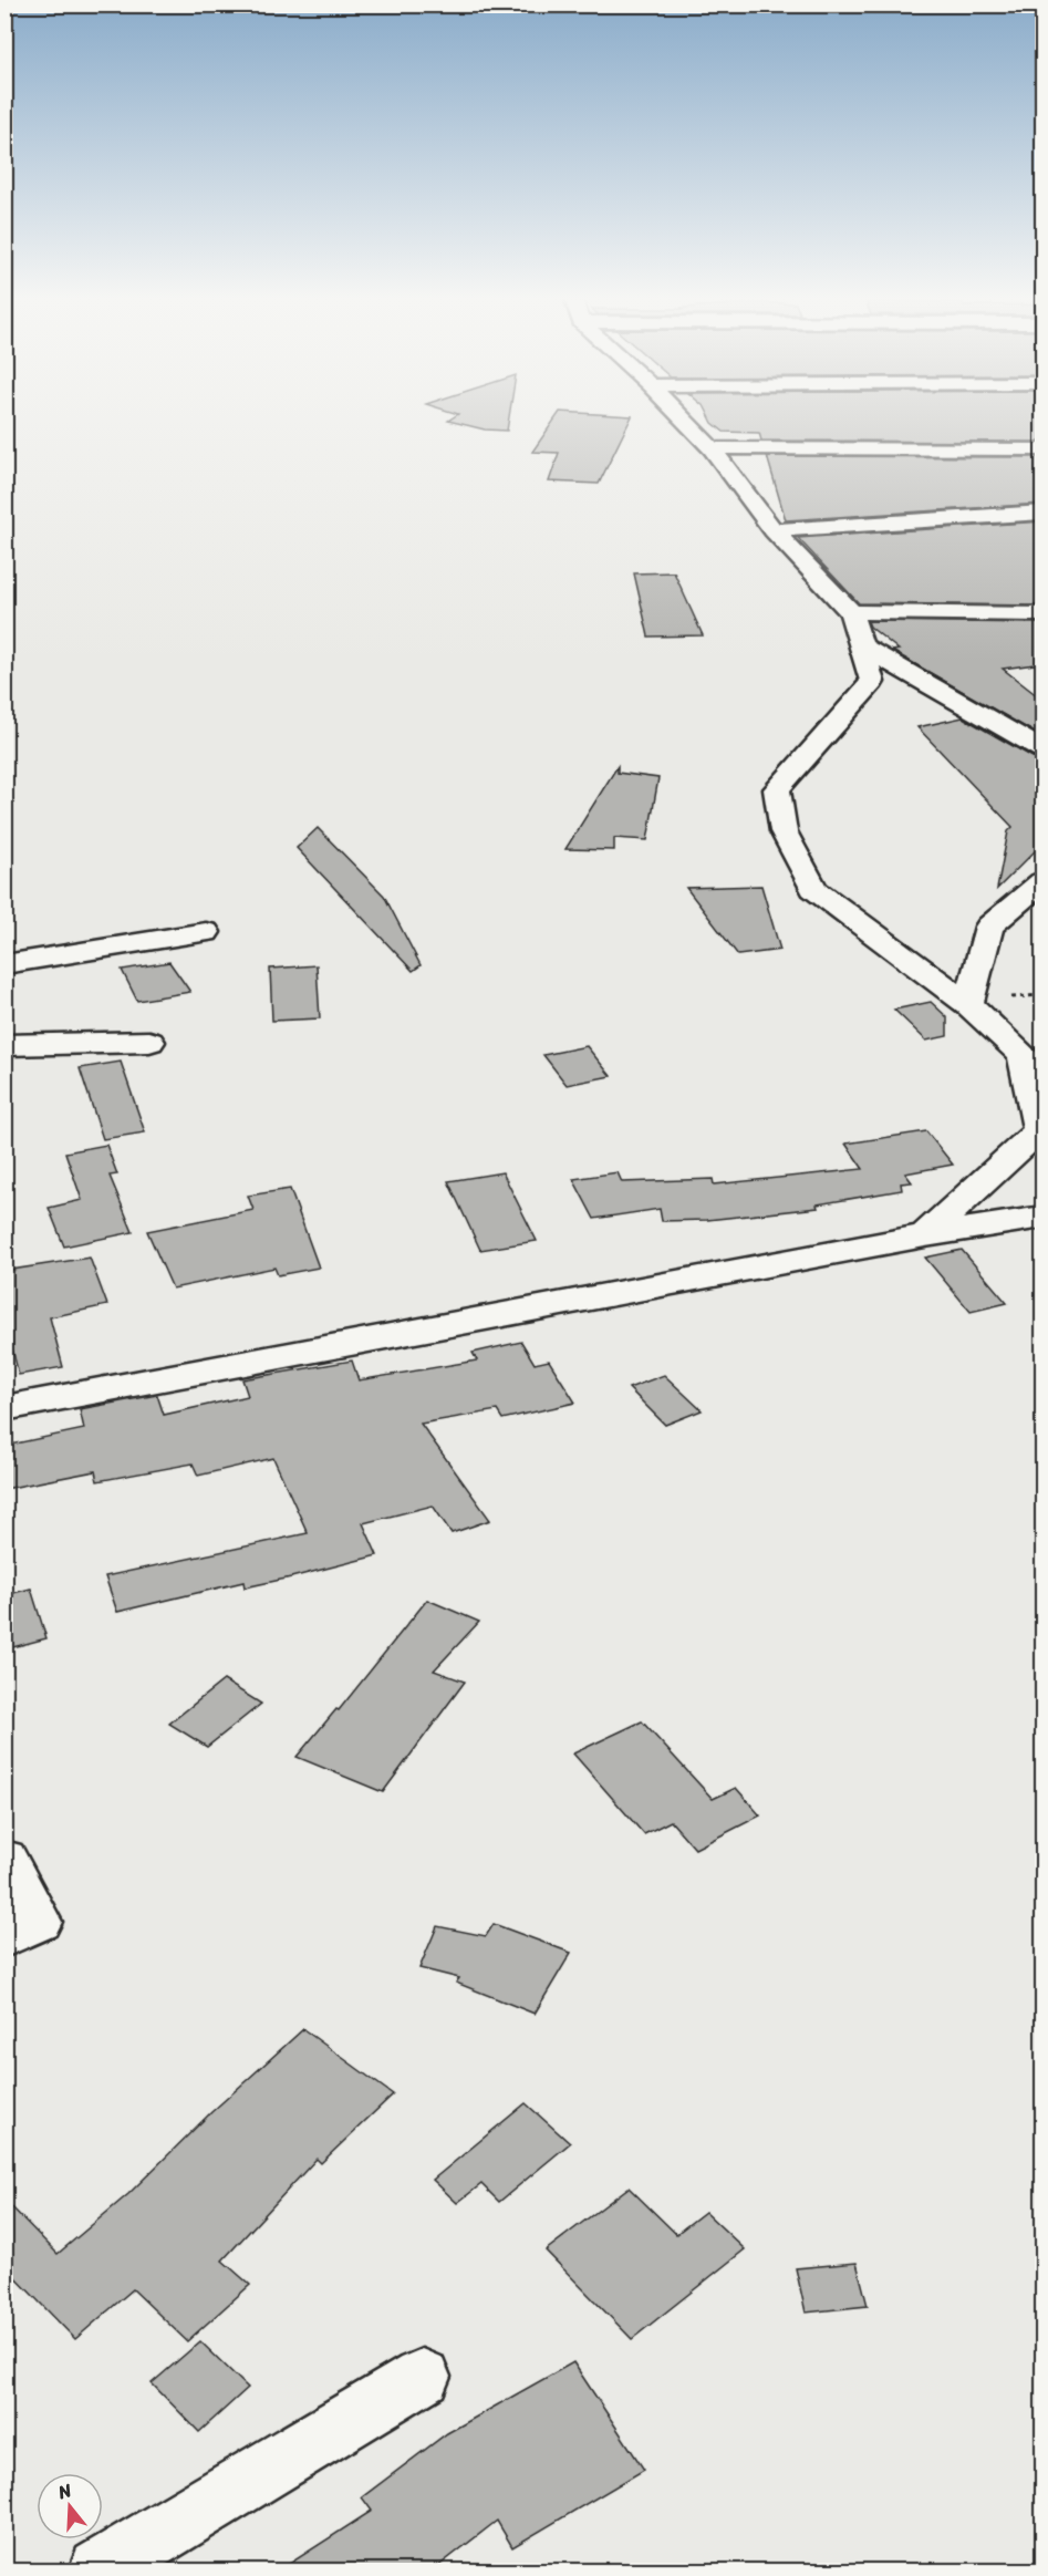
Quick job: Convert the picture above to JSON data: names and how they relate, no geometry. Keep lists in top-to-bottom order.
{
  "north": "top"
}
